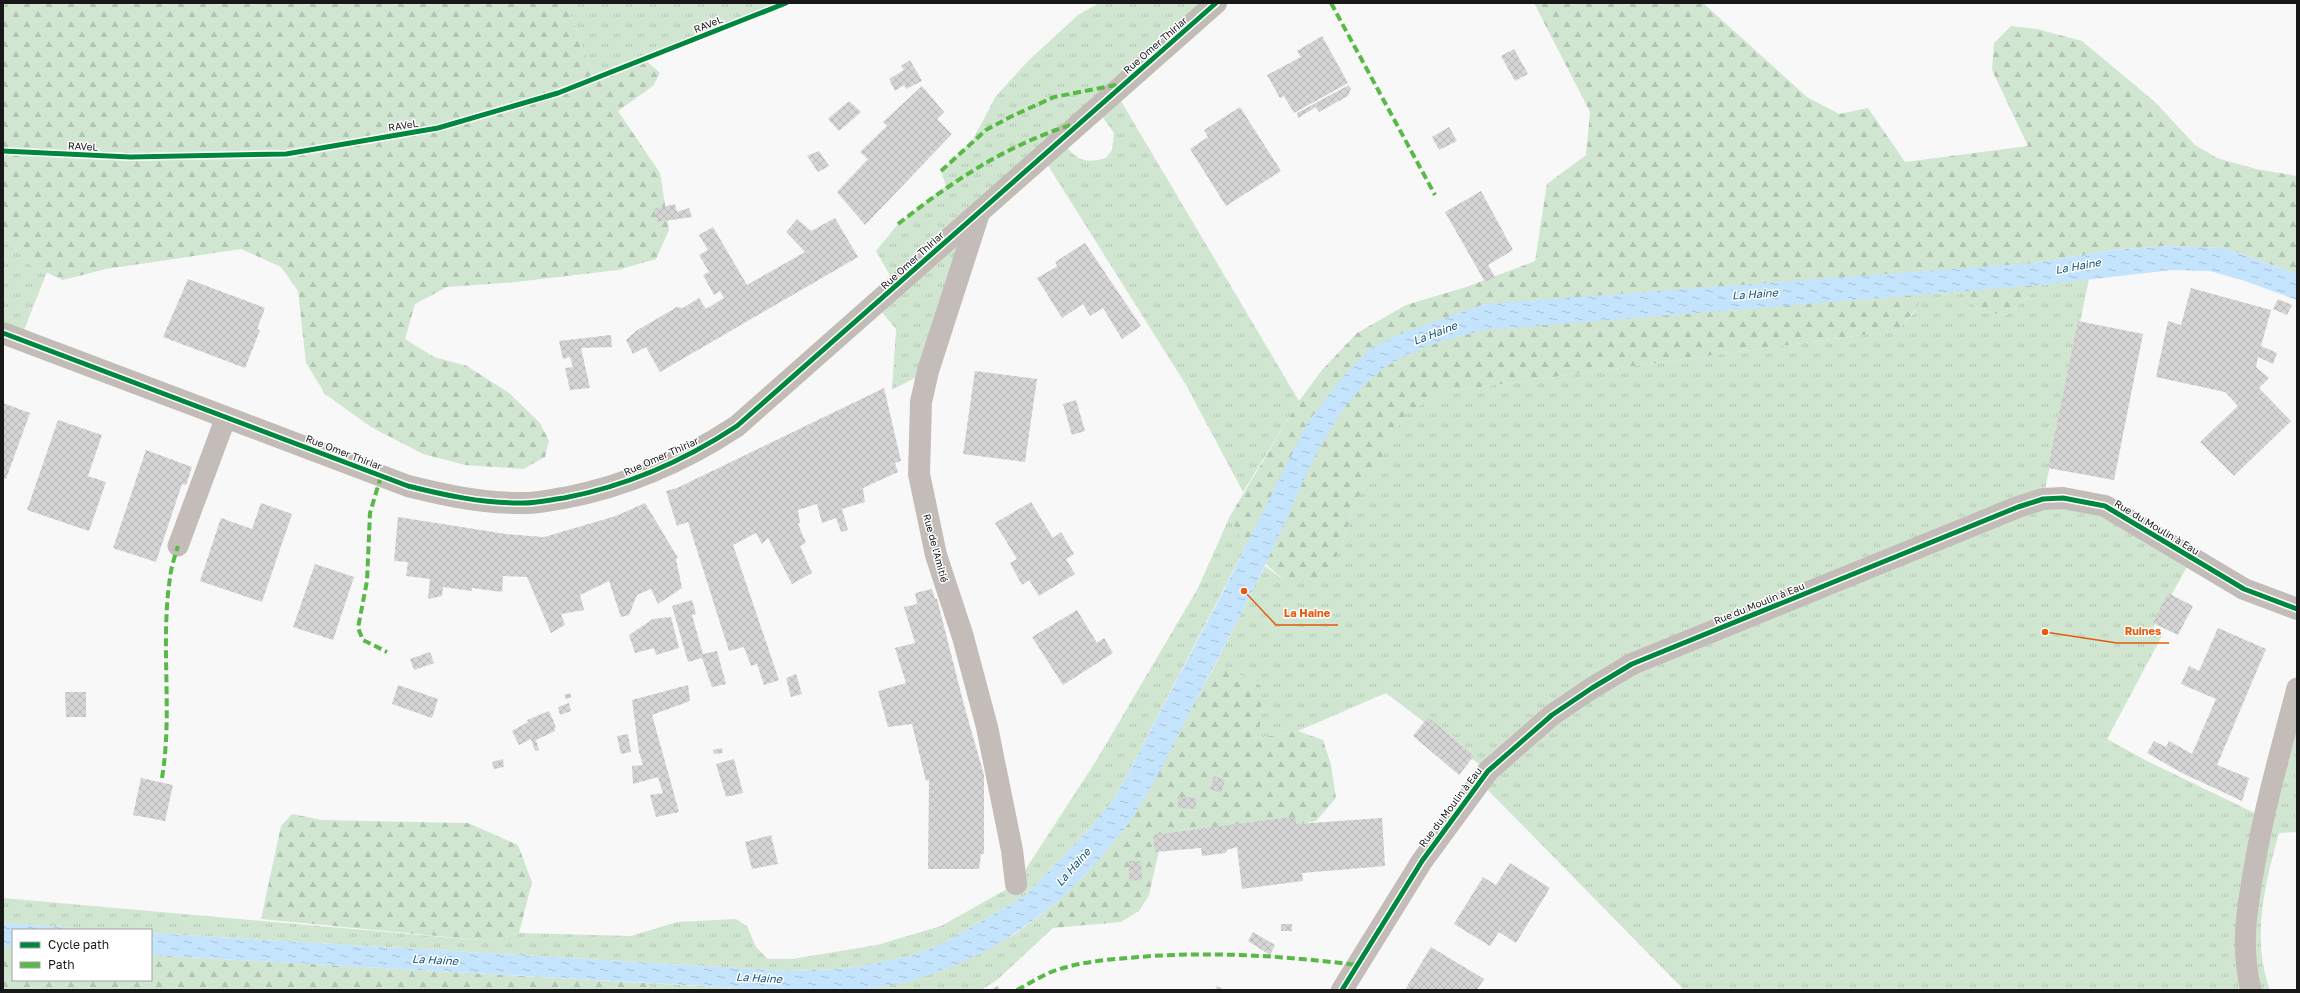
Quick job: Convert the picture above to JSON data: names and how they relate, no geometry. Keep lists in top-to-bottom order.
{
  "streets": {
    "street": ["Rue Omer Thiriar", "Rue du Moulin à Eau", "Rue de l'Amitié"],
    "cycle path": ["RAVeL"]
  },
  "crossings": [
    ["Rue Omer Thiriar", "Rue de l'Amitié"]
  ],
  "water": ["La Haine"],
  "places": ["La Haine", "Ruines"],
  "legend": ["Cycle path", "Path"]
}
